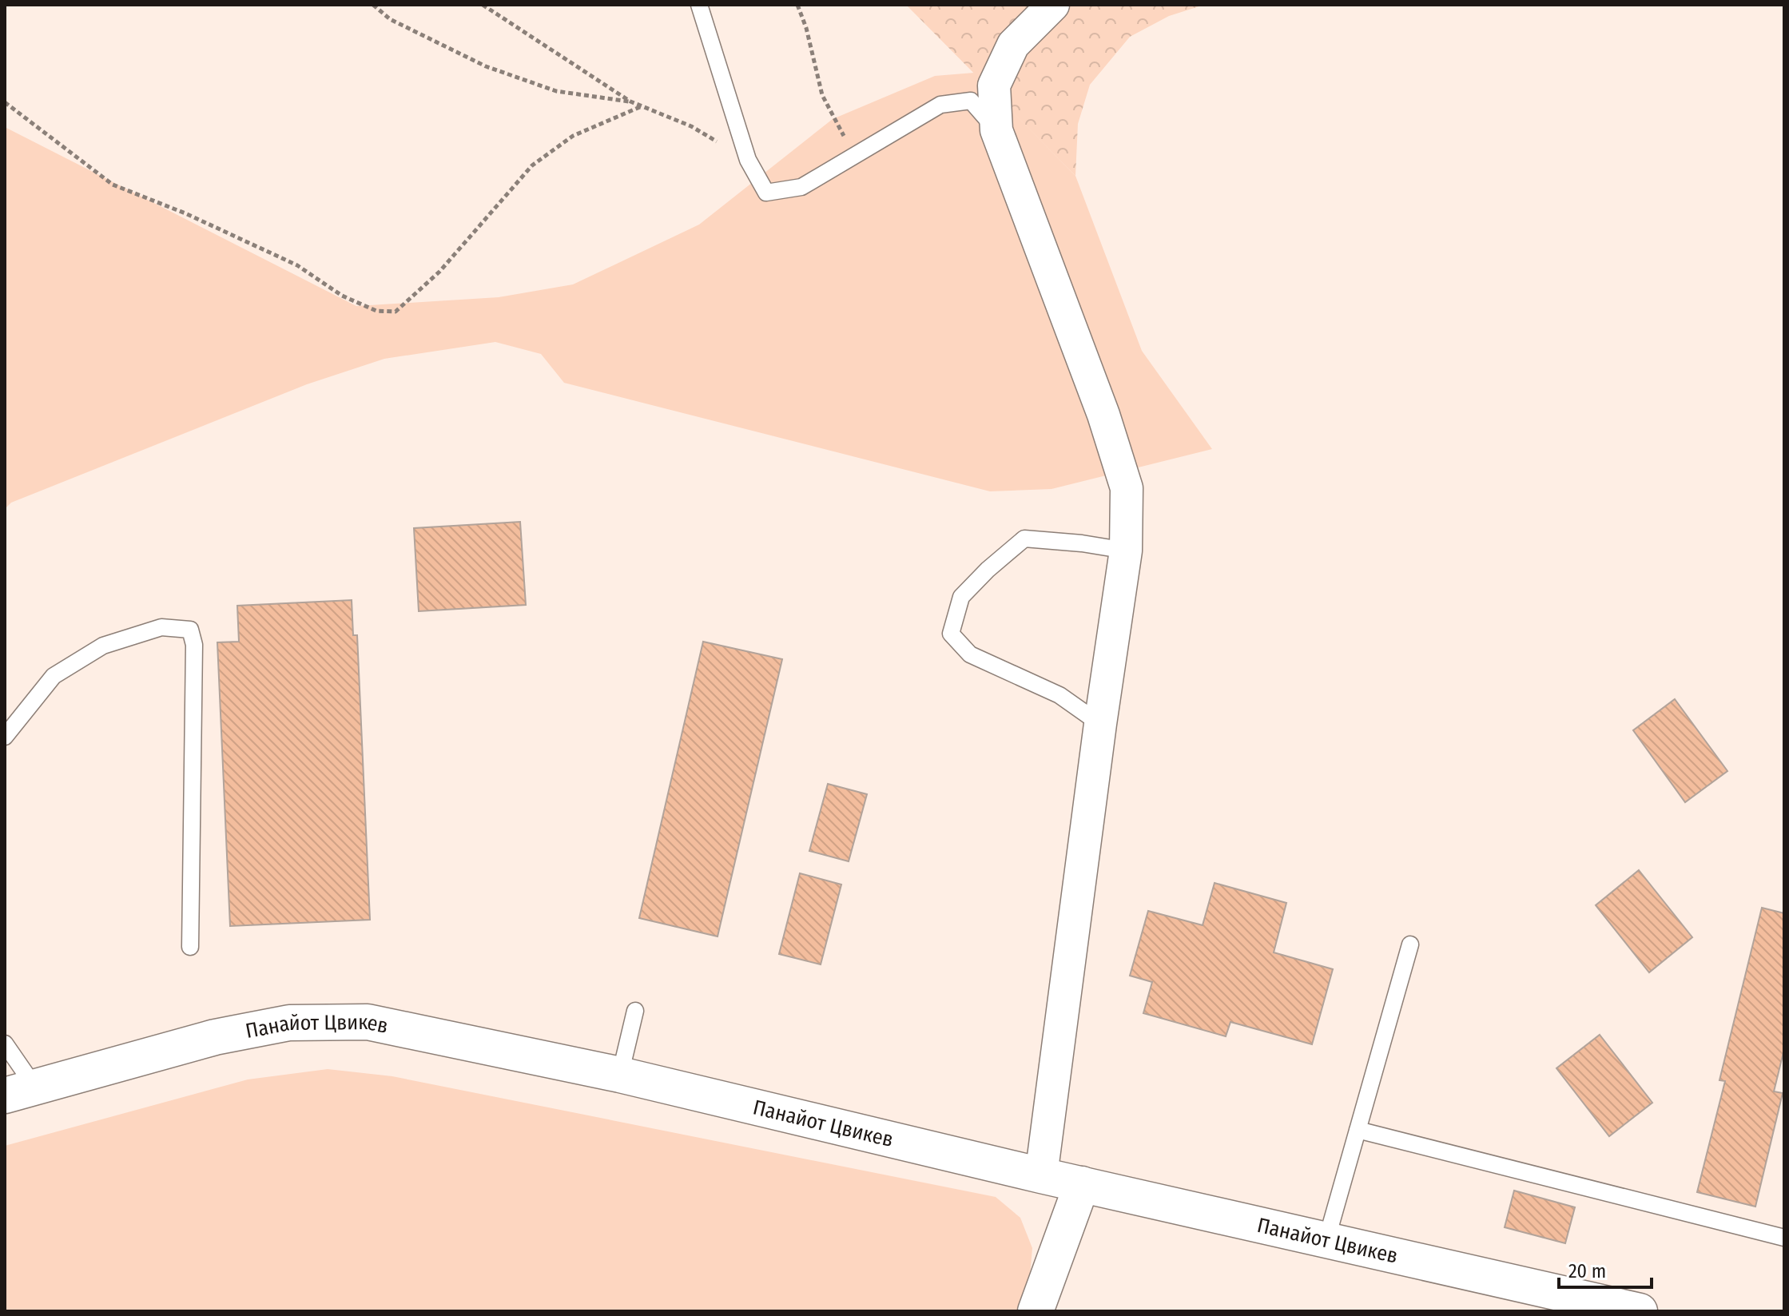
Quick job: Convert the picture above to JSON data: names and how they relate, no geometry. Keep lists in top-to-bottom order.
{
  "streets": {
    "street": ["Панайот Цвикев"]
  },
  "scale_bar": "20 m"
}
